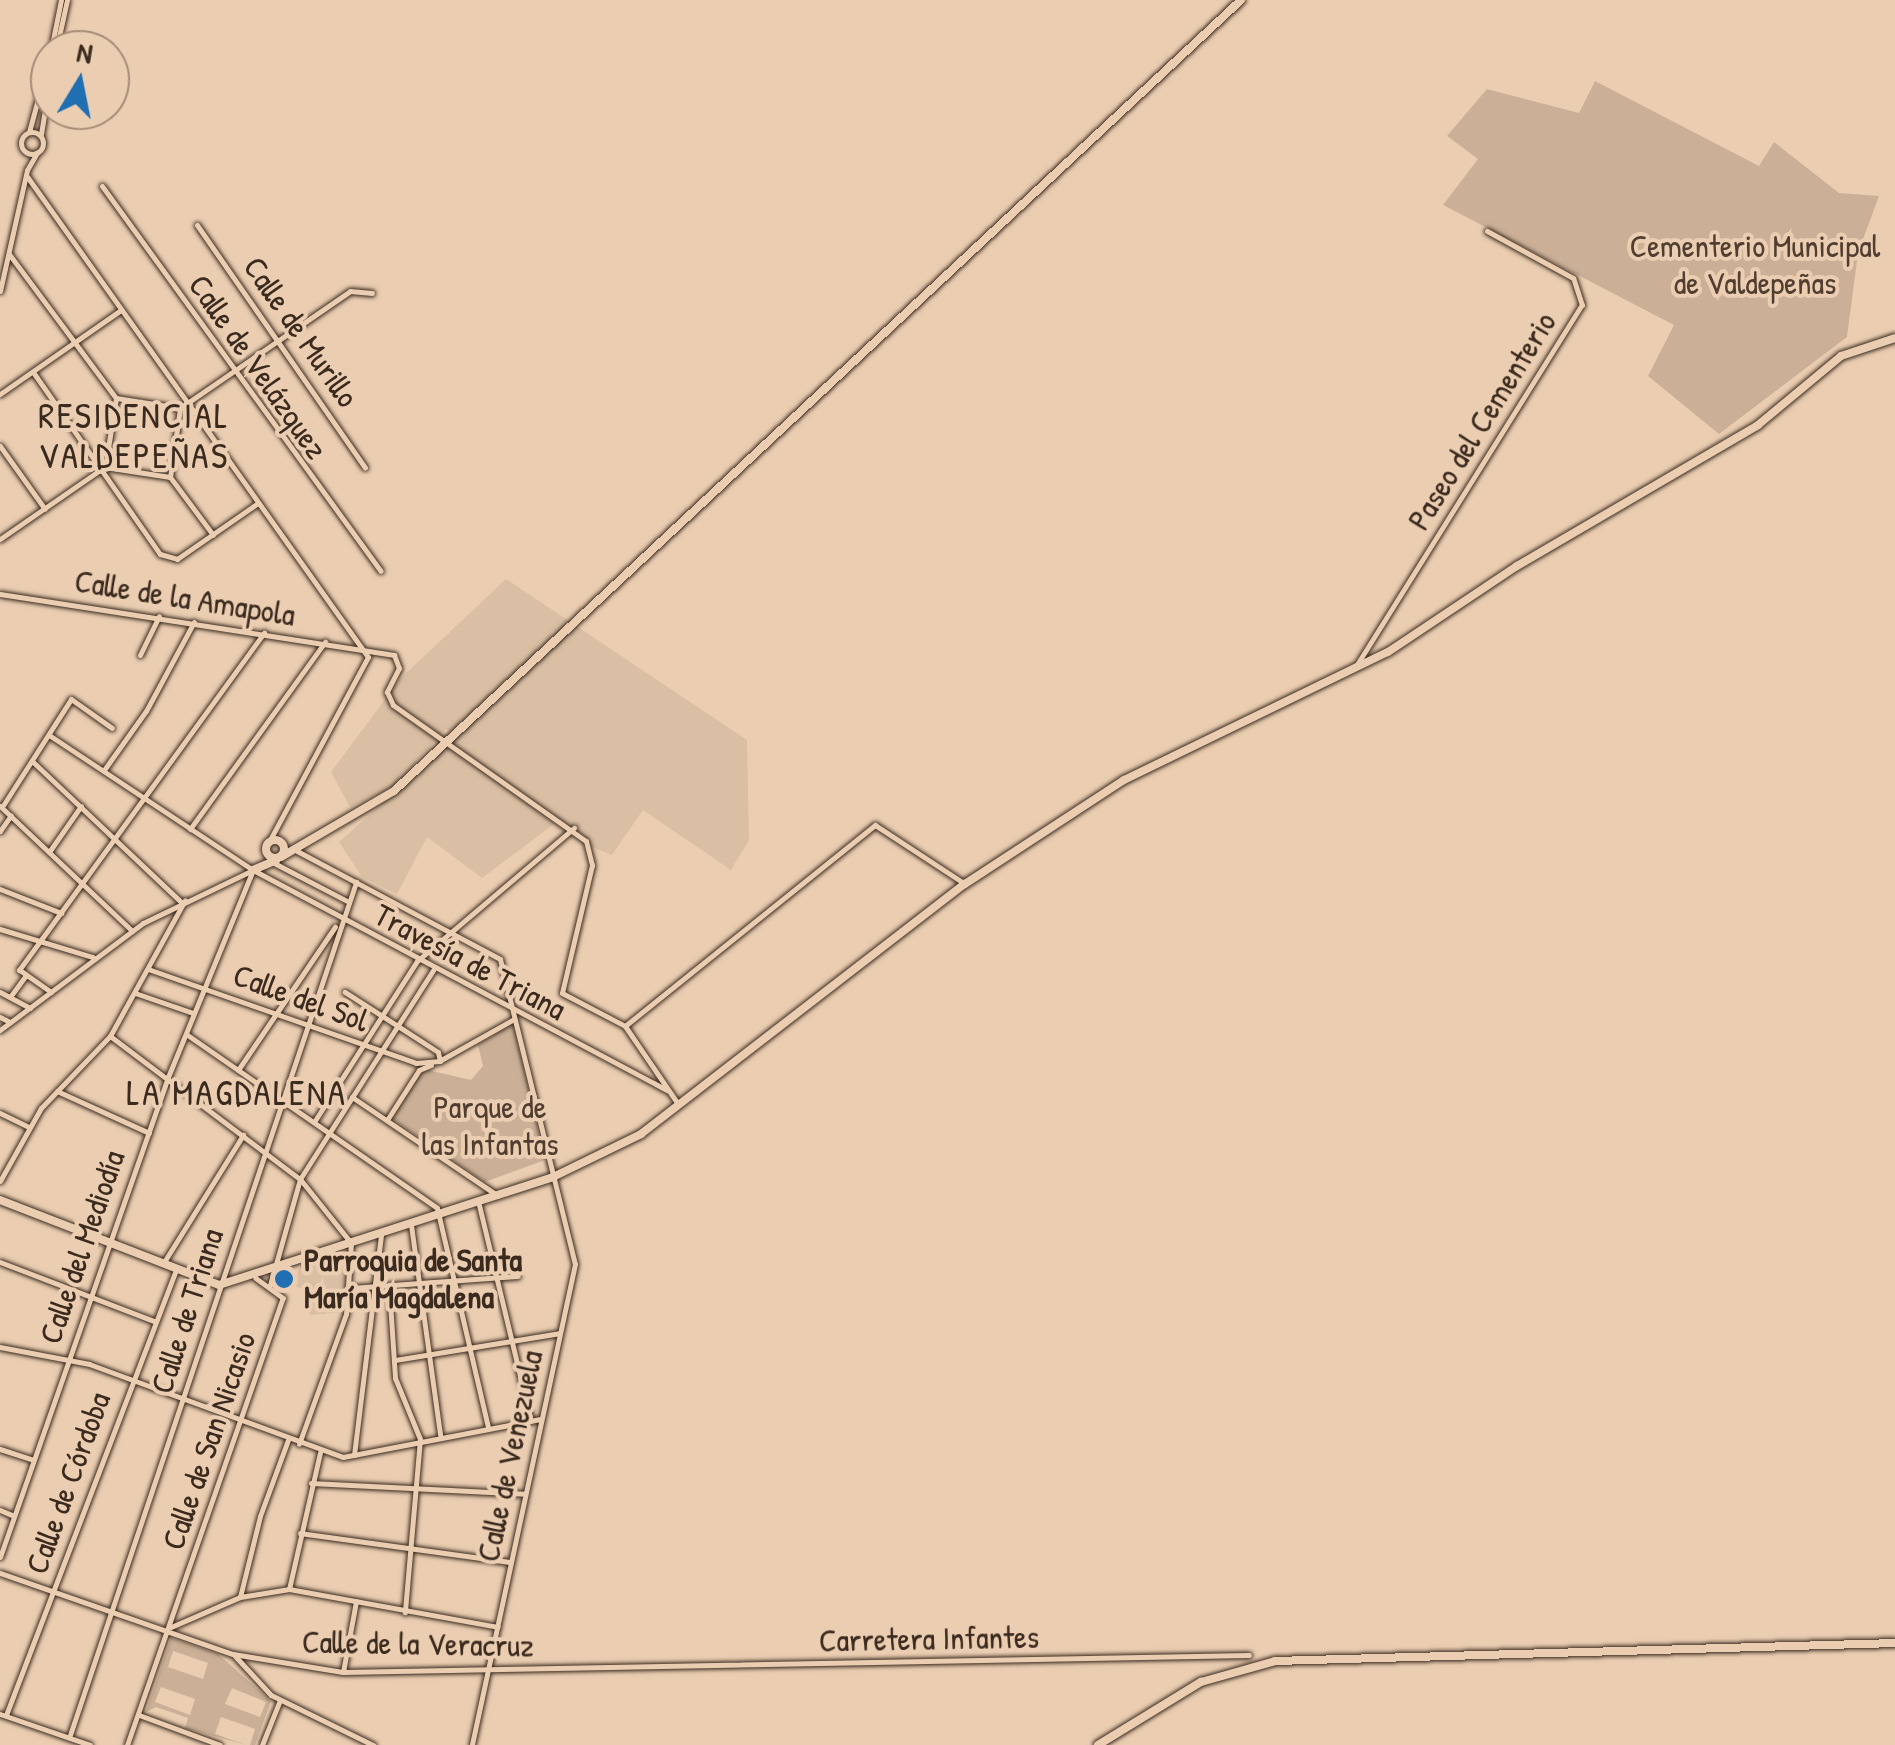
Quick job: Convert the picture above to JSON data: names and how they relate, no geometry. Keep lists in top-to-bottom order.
{
  "streets": {
    "main road": ["Calle del Mediodía"],
    "street": [
      "Calle de Murillo",
      "Calle de Velázquez",
      "Paseo del Cementerio",
      "Calle de la Amapola",
      "Travesía de Triana",
      "Calle del Sol",
      "Calle de Triana",
      "Calle de San Nicasio",
      "Calle de Venezuela",
      "Calle de Córdoba",
      "Carretera Infantes",
      "Calle de la Veracruz"
    ]
  },
  "crossings": [
    ["Calle de la Amapola", "Calle del Mediodía"],
    ["Travesía de Triana", "Calle del Mediodía"],
    ["Travesía de Triana", "Calle de Triana"],
    ["Travesía de Triana", "Calle de Venezuela"],
    ["Calle del Sol", "Calle del Mediodía"],
    ["Calle del Sol", "Calle de Triana"],
    ["Calle de Triana", "Calle de Venezuela"],
    ["Calle de Triana", "Calle de la Veracruz"],
    ["Calle de San Nicasio", "Calle de la Veracruz"],
    ["Calle de Venezuela", "Calle de la Veracruz"],
    ["Calle de Córdoba", "Calle de la Veracruz"],
    ["Carretera Infantes", "Calle de la Veracruz"]
  ],
  "districts": ["RESIDENCIAL VALDEPEÑAS", "LA MAGDALENA"],
  "parks": ["Cementerio Municipal de Valdepeñas", "Parque de las Infantas"],
  "places": ["Parroquia de Santa María Magdalena"],
  "north": "top"
}
